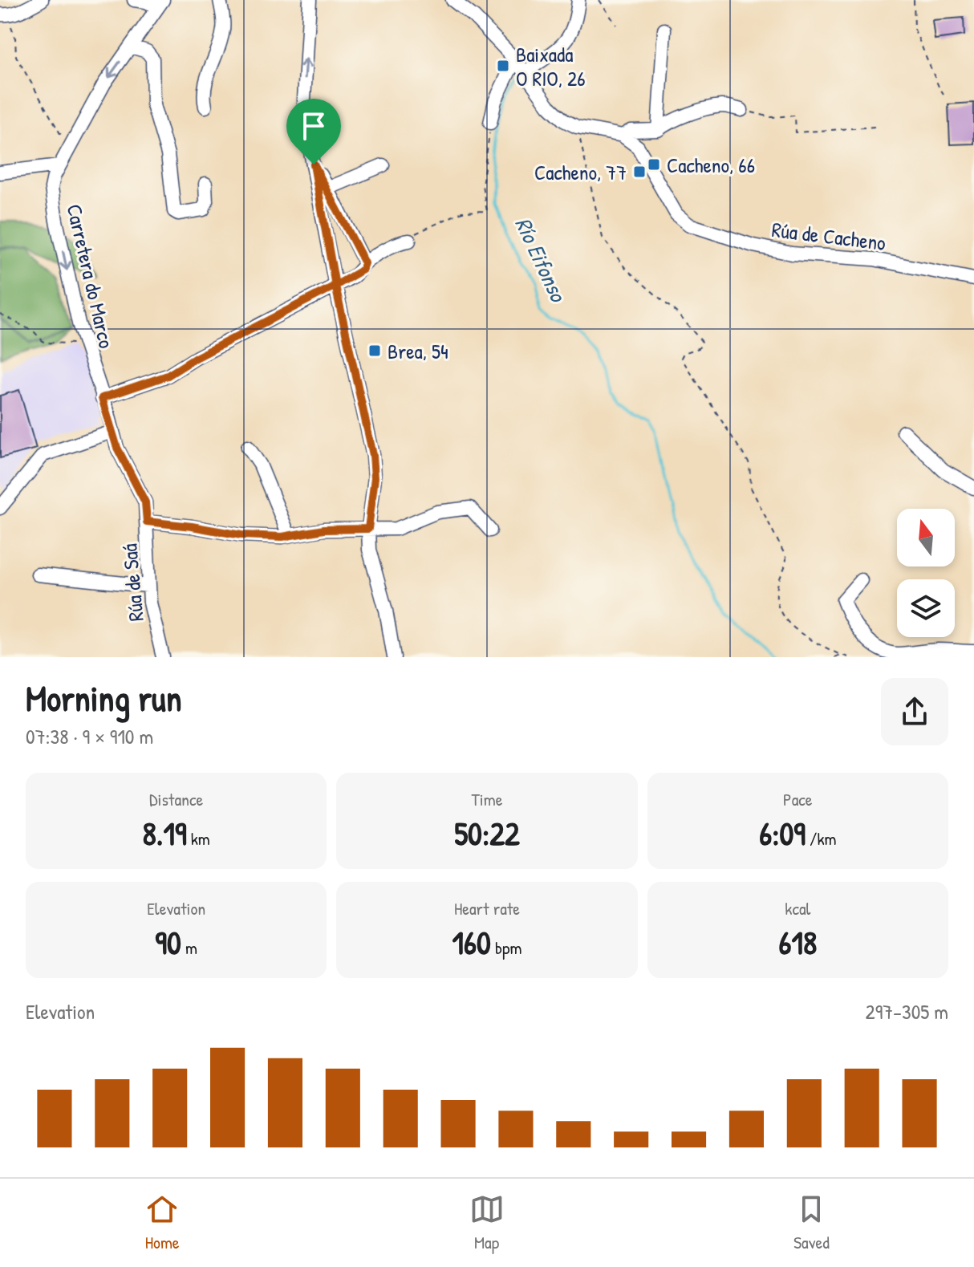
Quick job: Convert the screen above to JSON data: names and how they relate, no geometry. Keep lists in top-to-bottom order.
{
  "streets": {
    "street": ["Rúa de Cacheno", "Carretera do Marco", "Rúa de Saá"]
  },
  "crossings": [
    ["Carretera do Marco", "Rúa de Saá"]
  ],
  "one_way": ["Carretera do Marco"],
  "water": ["Río Eifonso"],
  "places": {
    "transit": [
      "Baixada O RIO, 26",
      "Cacheno, 66",
      "Cacheno, 77",
      "Brea, 54"
    ]
  },
  "north": "top",
  "page": {
    "heading": ["Morning run", "07:38 · 9 × 910 m"],
    "stats": [
      ["Distance", "8.19 km"],
      ["Time", "50:22"],
      ["Pace", "6:09 /km"],
      ["Elevation", "90 m"],
      ["Heart rate", "160 bpm"],
      ["kcal", "618"]
    ],
    "chart": ["Elevation", "297–305 m"],
    "tabs": ["Home", "Map", "Saved"]
  }
}
